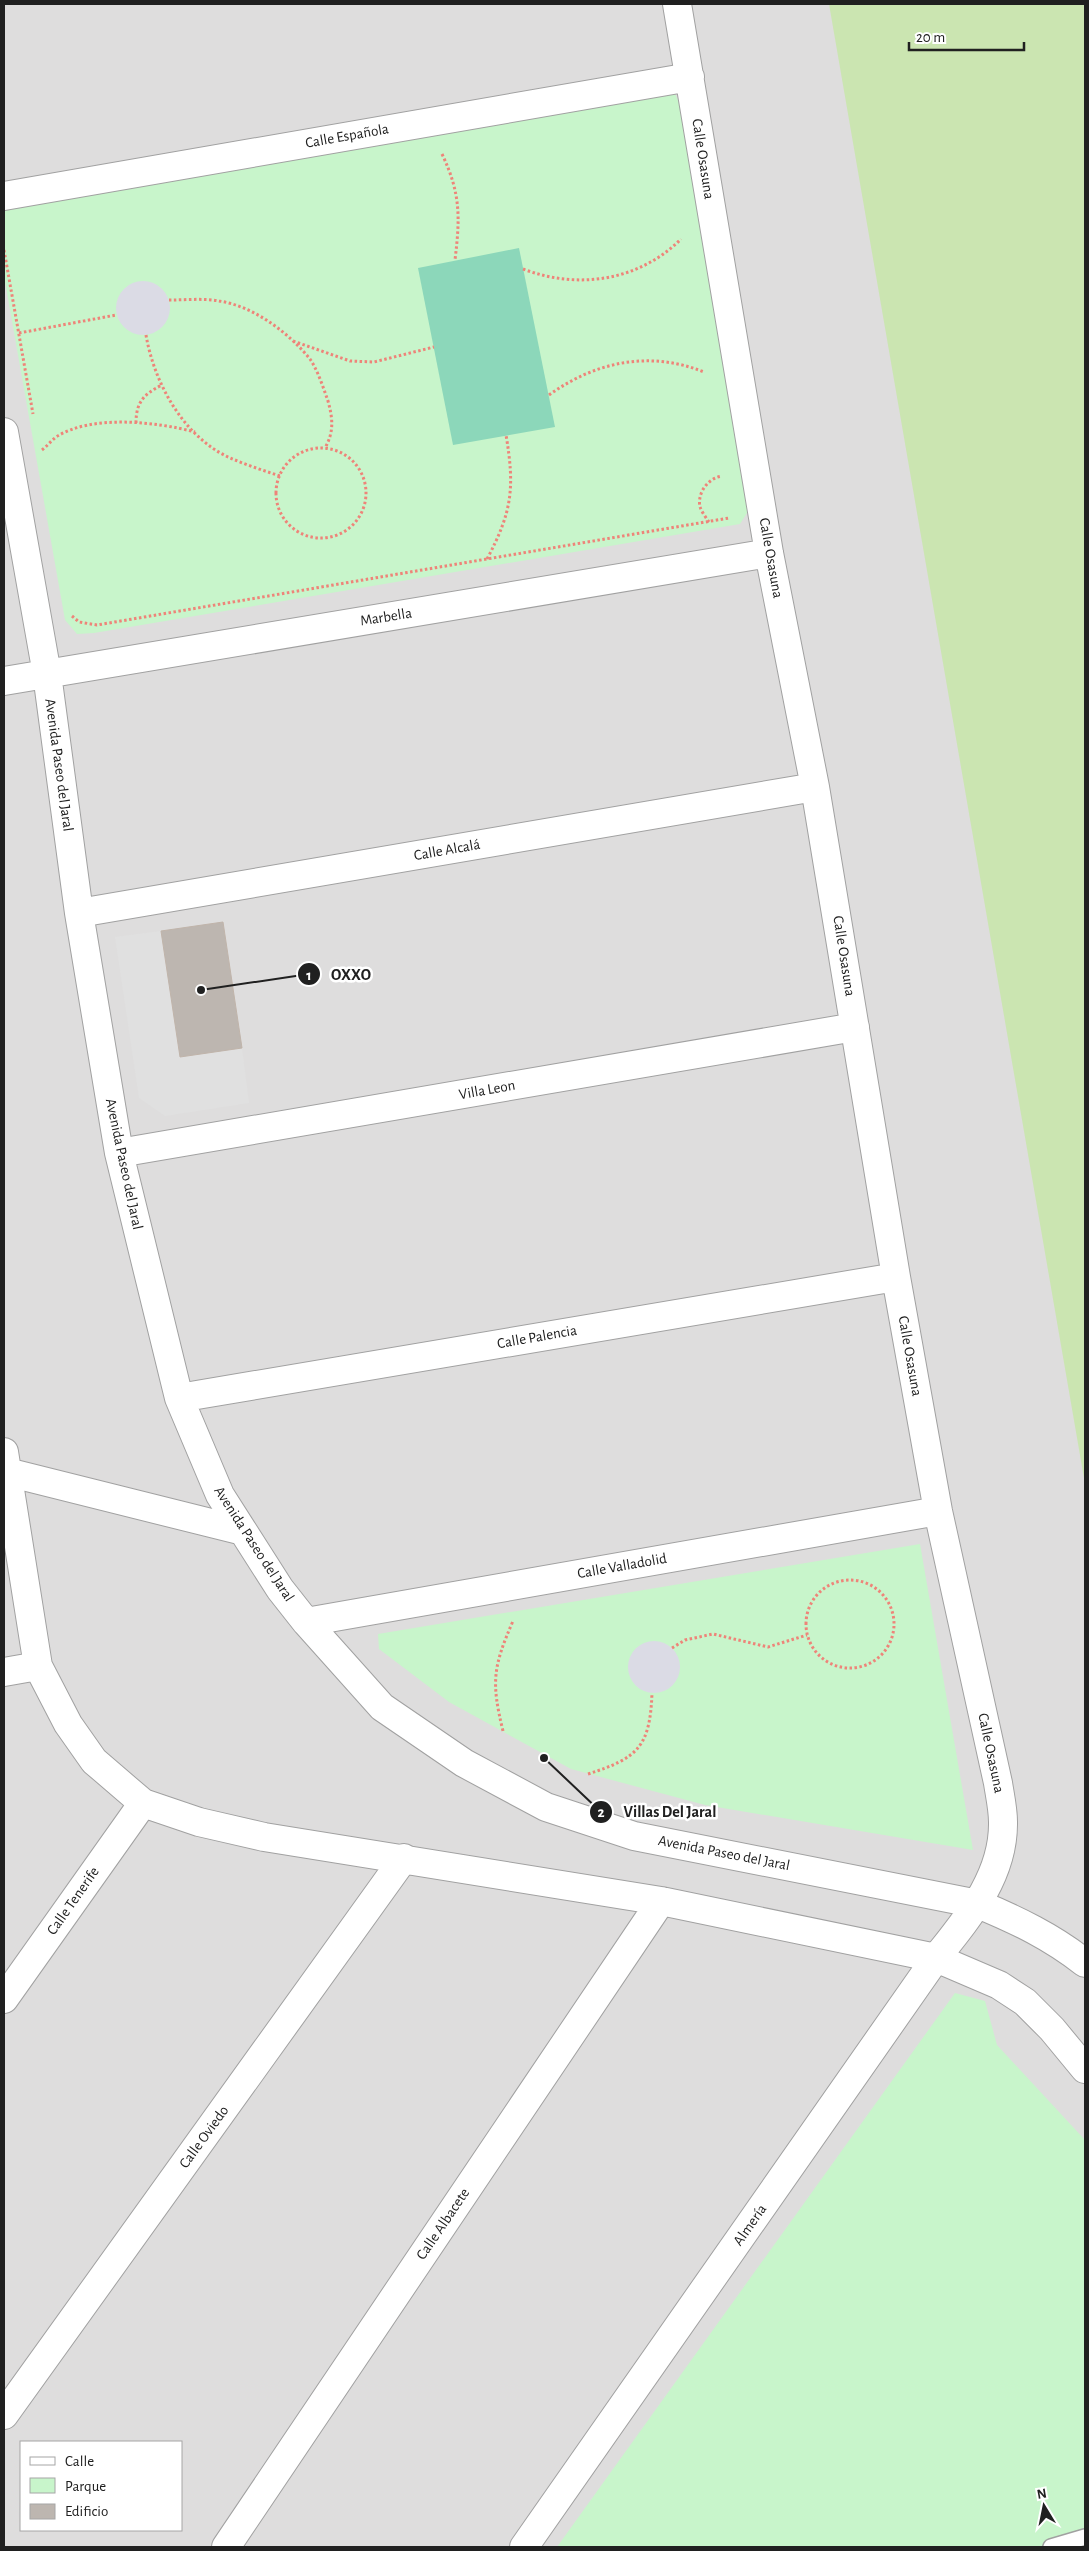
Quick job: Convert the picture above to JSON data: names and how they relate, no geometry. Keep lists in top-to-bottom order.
{
  "streets": {
    "street": [
      "Calle Española",
      "Calle Osasuna",
      "Marbella",
      "Avenida Paseo del Jaral",
      "Calle Alcalá",
      "Villa Leon",
      "Calle Palencia",
      "Calle Valladolid",
      "Calle Tenerife",
      "Calle Oviedo",
      "Calle Albacete",
      "Almería"
    ]
  },
  "crossings": [
    ["Calle Española", "Calle Osasuna"],
    ["Calle Osasuna", "Marbella"],
    ["Calle Osasuna", "Avenida Paseo del Jaral"],
    ["Calle Osasuna", "Calle Alcalá"],
    ["Calle Osasuna", "Villa Leon"],
    ["Calle Osasuna", "Calle Palencia"],
    ["Calle Osasuna", "Calle Valladolid"],
    ["Calle Osasuna", "Almería"],
    ["Marbella", "Avenida Paseo del Jaral"],
    ["Avenida Paseo del Jaral", "Calle Alcalá"],
    ["Avenida Paseo del Jaral", "Villa Leon"],
    ["Avenida Paseo del Jaral", "Calle Palencia"],
    ["Avenida Paseo del Jaral", "Calle Valladolid"],
    ["Avenida Paseo del Jaral", "Almería"]
  ],
  "places": ["OXXO", "Villas Del Jaral"],
  "legend": ["Calle", "Parque", "Edificio"],
  "scale_bar": "20 m",
  "north": "top"
}
